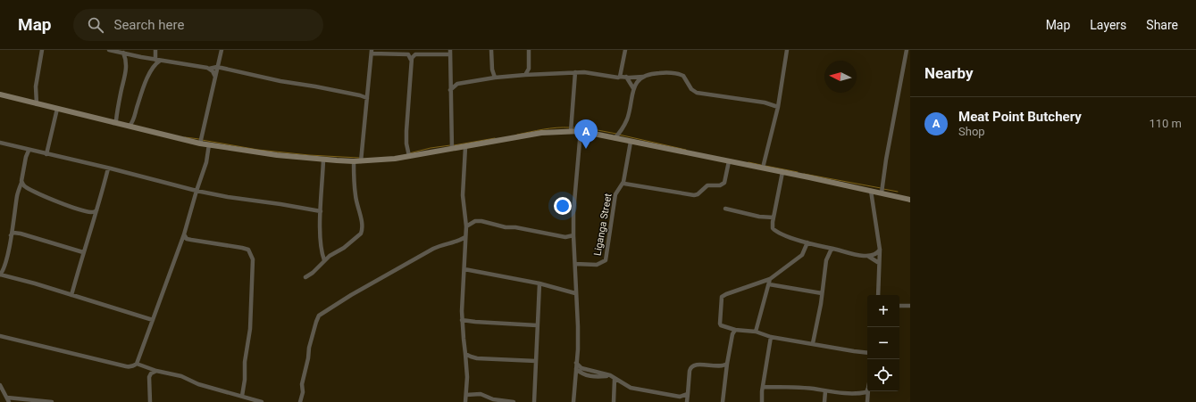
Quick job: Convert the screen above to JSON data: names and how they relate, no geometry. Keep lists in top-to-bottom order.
{
  "streets": {
    "street": ["Liganga Street"]
  },
  "north": "left",
  "page": {
    "header": "Map",
    "search": "Search here",
    "nav": ["Map", "Layers", "Share"],
    "heading": "Nearby",
    "list": [
      {
        "mark": "A",
        "name": "Meat Point Butchery",
        "note": "Shop",
        "value": "110 m"
      }
    ],
    "pins": "A",
    "map_buttons": ["+", "−"]
  }
}
